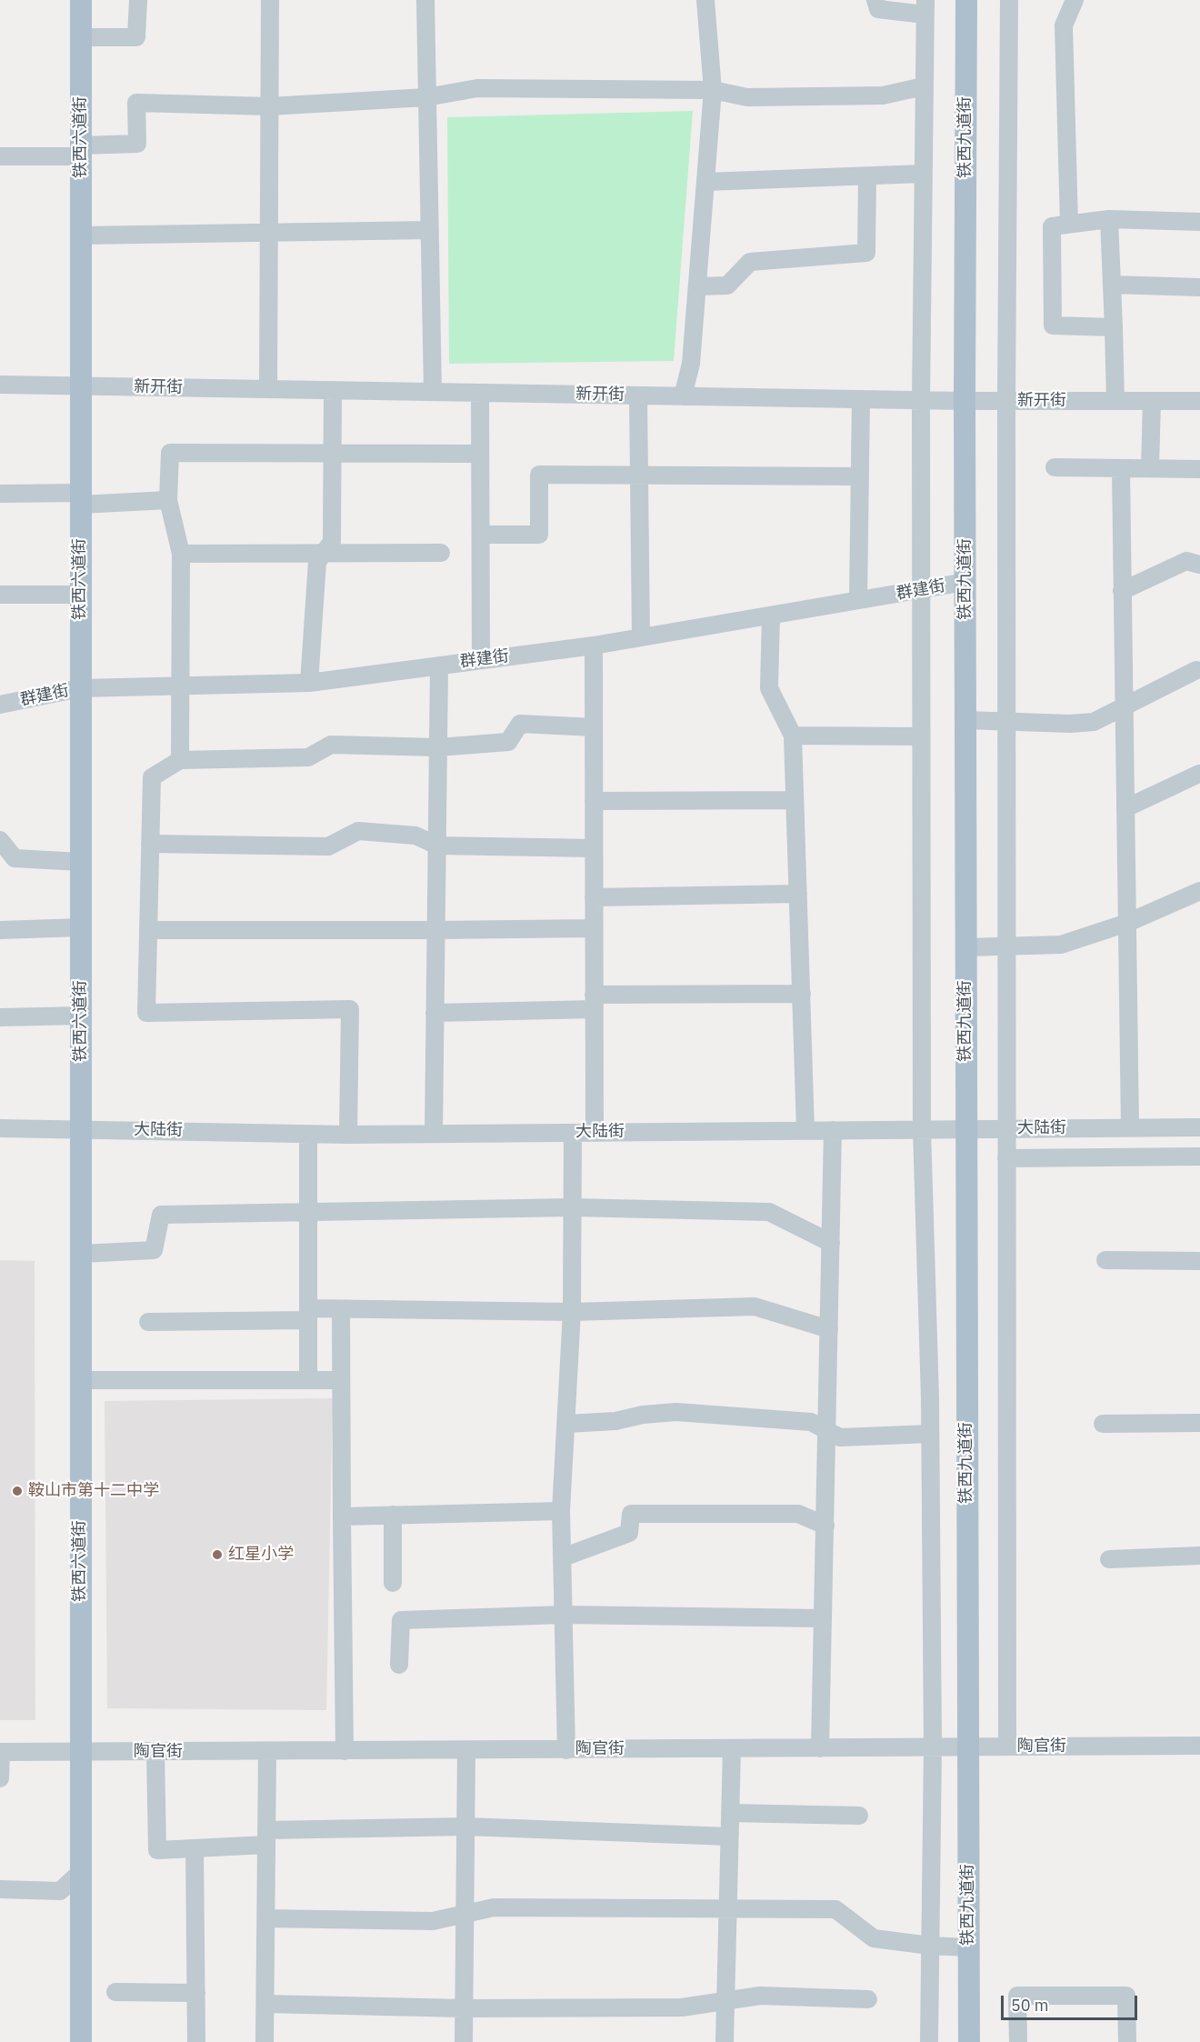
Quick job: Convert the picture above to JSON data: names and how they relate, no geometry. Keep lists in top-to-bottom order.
{
  "streets": {
    "main road": ["铁西六道街", "铁西九道街"],
    "street": [
      "新开街",
      "群建街",
      "大陆街",
      "陶官街"
    ]
  },
  "crossings": [
    ["铁西六道街", "新开街"],
    ["铁西六道街", "群建街"],
    ["铁西六道街", "大陆街"],
    ["铁西六道街", "陶官街"],
    ["铁西九道街", "新开街"],
    ["铁西九道街", "群建街"],
    ["铁西九道街", "大陆街"],
    ["铁西九道街", "陶官街"]
  ],
  "places": ["鞍山市第十二中学", "红星小学"],
  "scale_bar": "50 m"
}
